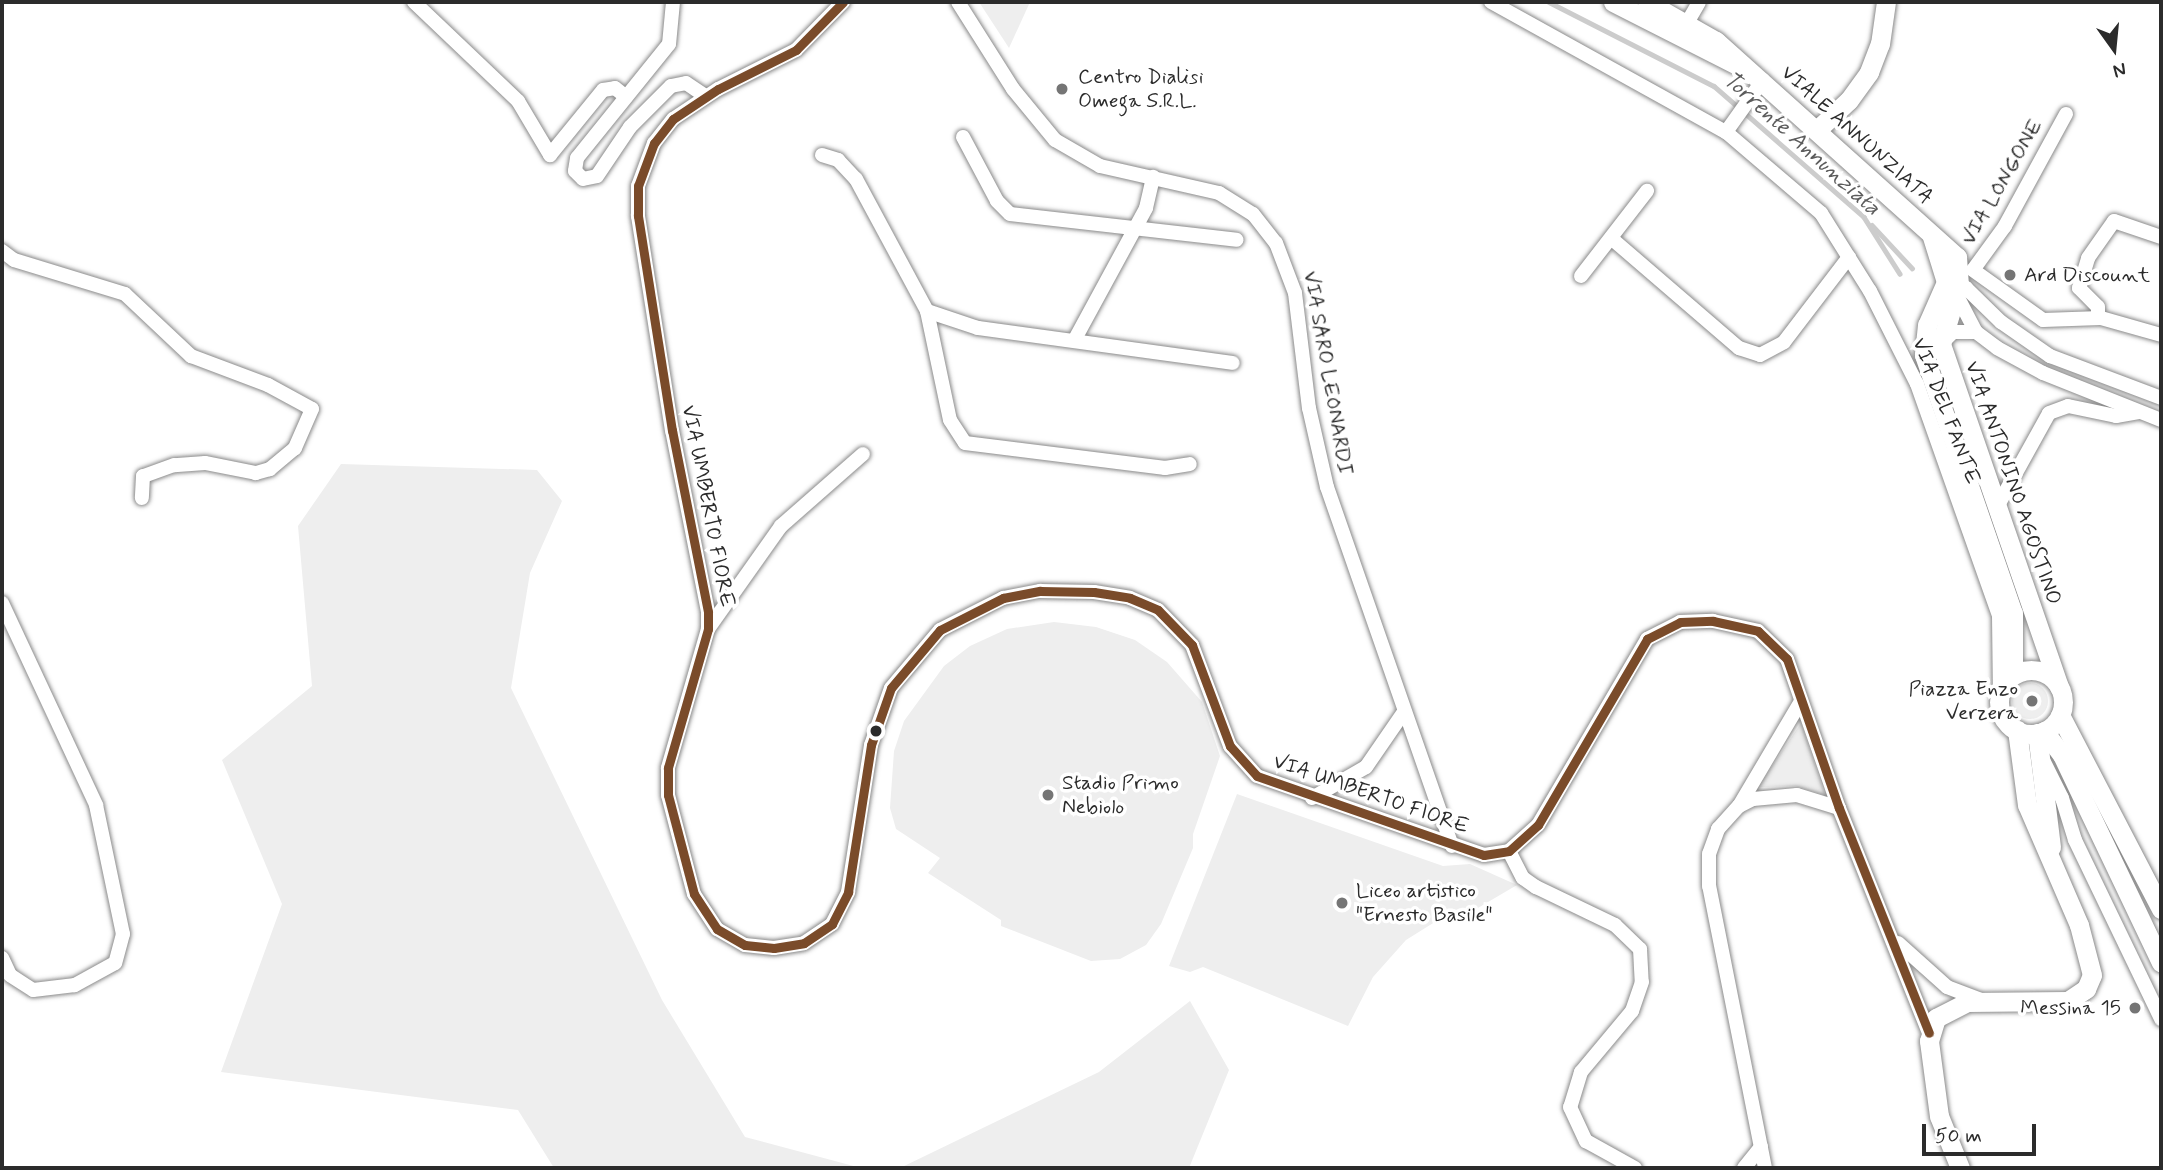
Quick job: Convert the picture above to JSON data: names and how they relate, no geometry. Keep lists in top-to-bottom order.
{
  "streets": {
    "main road": ["VIALE ANNUNZIATA", "VIA ANTONINO AGOSTINO"],
    "street": [
      "VIA LONGONE",
      "VIA SARO LEONARDI",
      "VIA DEL FANTE",
      "VIA UMBERTO FIORE"
    ]
  },
  "crossings": [
    ["VIALE ANNUNZIATA", "VIA LONGONE"],
    ["VIALE ANNUNZIATA", "VIA ANTONINO AGOSTINO"],
    ["VIA LONGONE", "VIA ANTONINO AGOSTINO"],
    ["VIA SARO LEONARDI", "VIA UMBERTO FIORE"],
    ["VIA DEL FANTE", "VIA ANTONINO AGOSTINO"]
  ],
  "water": ["Torrente Annunziata"],
  "places": [
    "Centro Dialisi Omega S.R.L.",
    "Ard Discount",
    "Piazza Enzo Verzera",
    "Stadio Primo Nebiolo",
    "Liceo artistico \"Ernesto Basile\"",
    "Messina 15"
  ],
  "scale_bar": "50 m",
  "north": "bottom"
}
